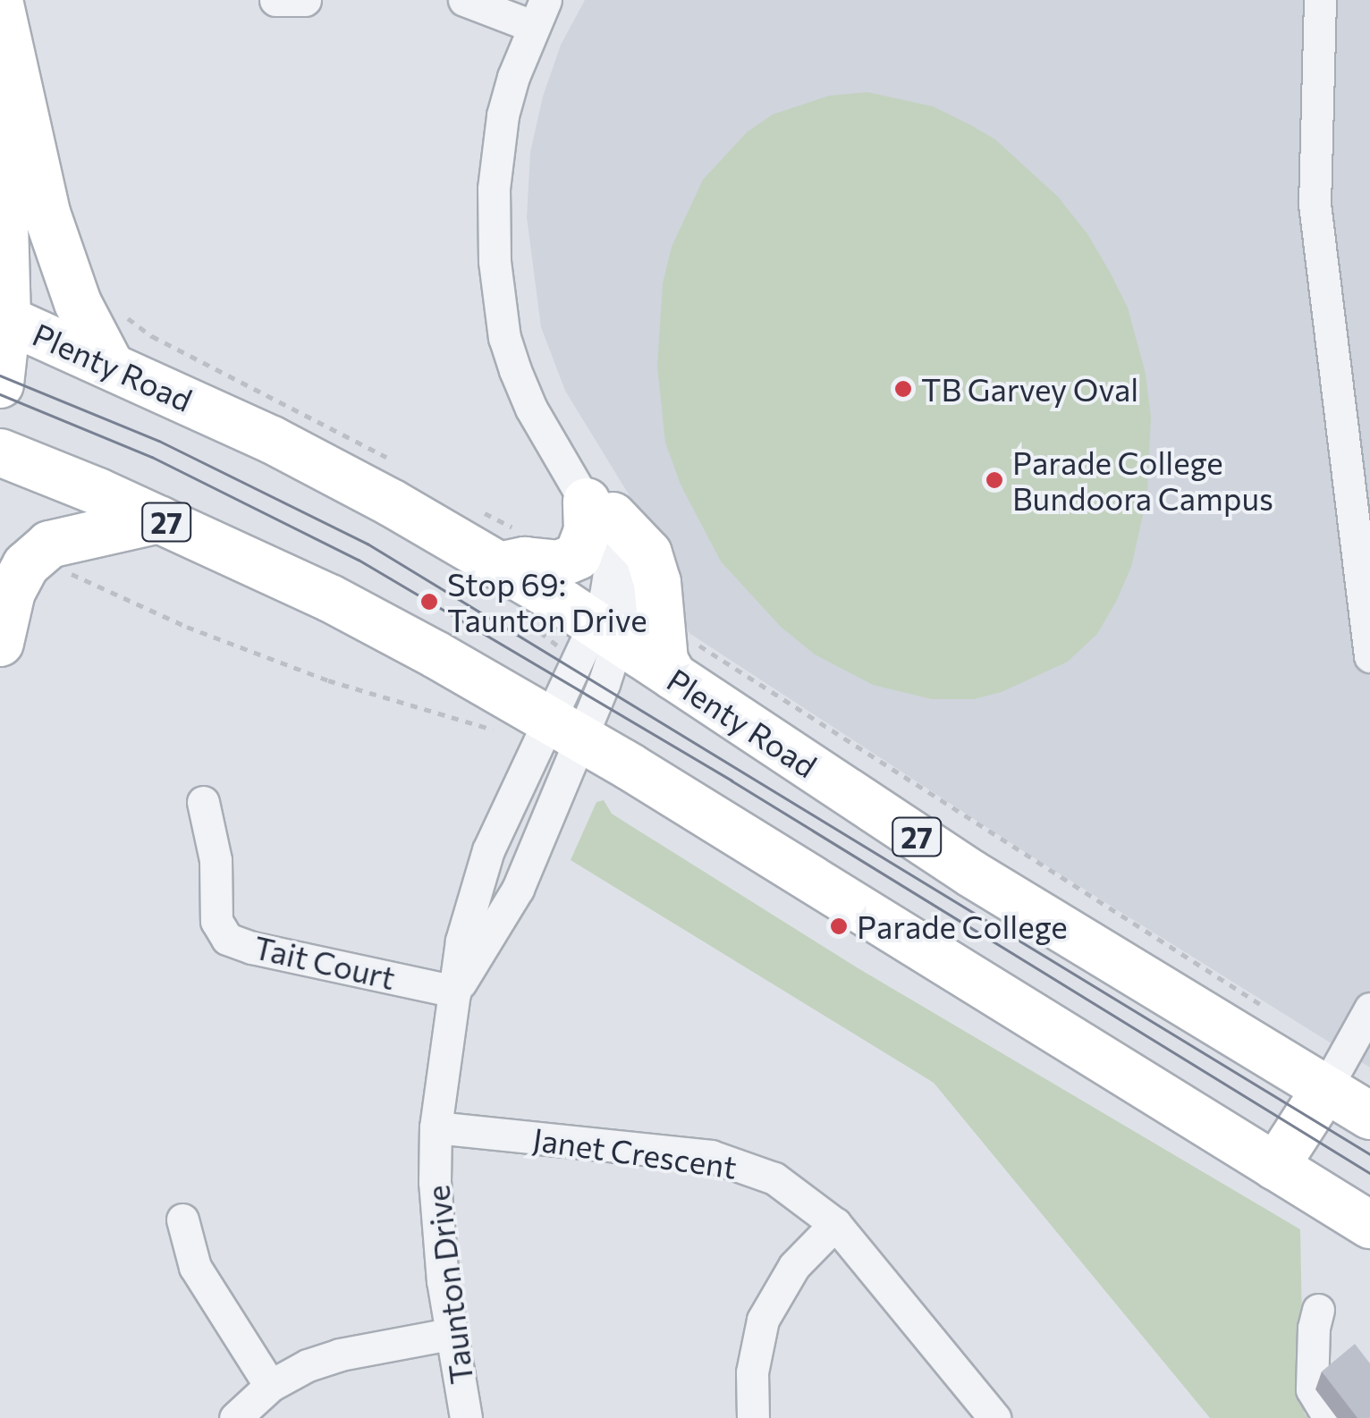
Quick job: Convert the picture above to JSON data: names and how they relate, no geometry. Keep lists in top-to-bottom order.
{
  "streets": {
    "highway": ["Plenty Road", "27"],
    "street": ["Tait Court", "Janet Crescent", "Taunton Drive"]
  },
  "crossings": [
    ["Plenty Road", "Taunton Drive"],
    ["27", "Taunton Drive"],
    ["Tait Court", "Taunton Drive"],
    ["Janet Crescent", "Taunton Drive"]
  ],
  "places": [
    "TB Garvey Oval",
    "Parade College Bundoora Campus",
    "Stop 69: Taunton Drive",
    "Parade College"
  ]
}
